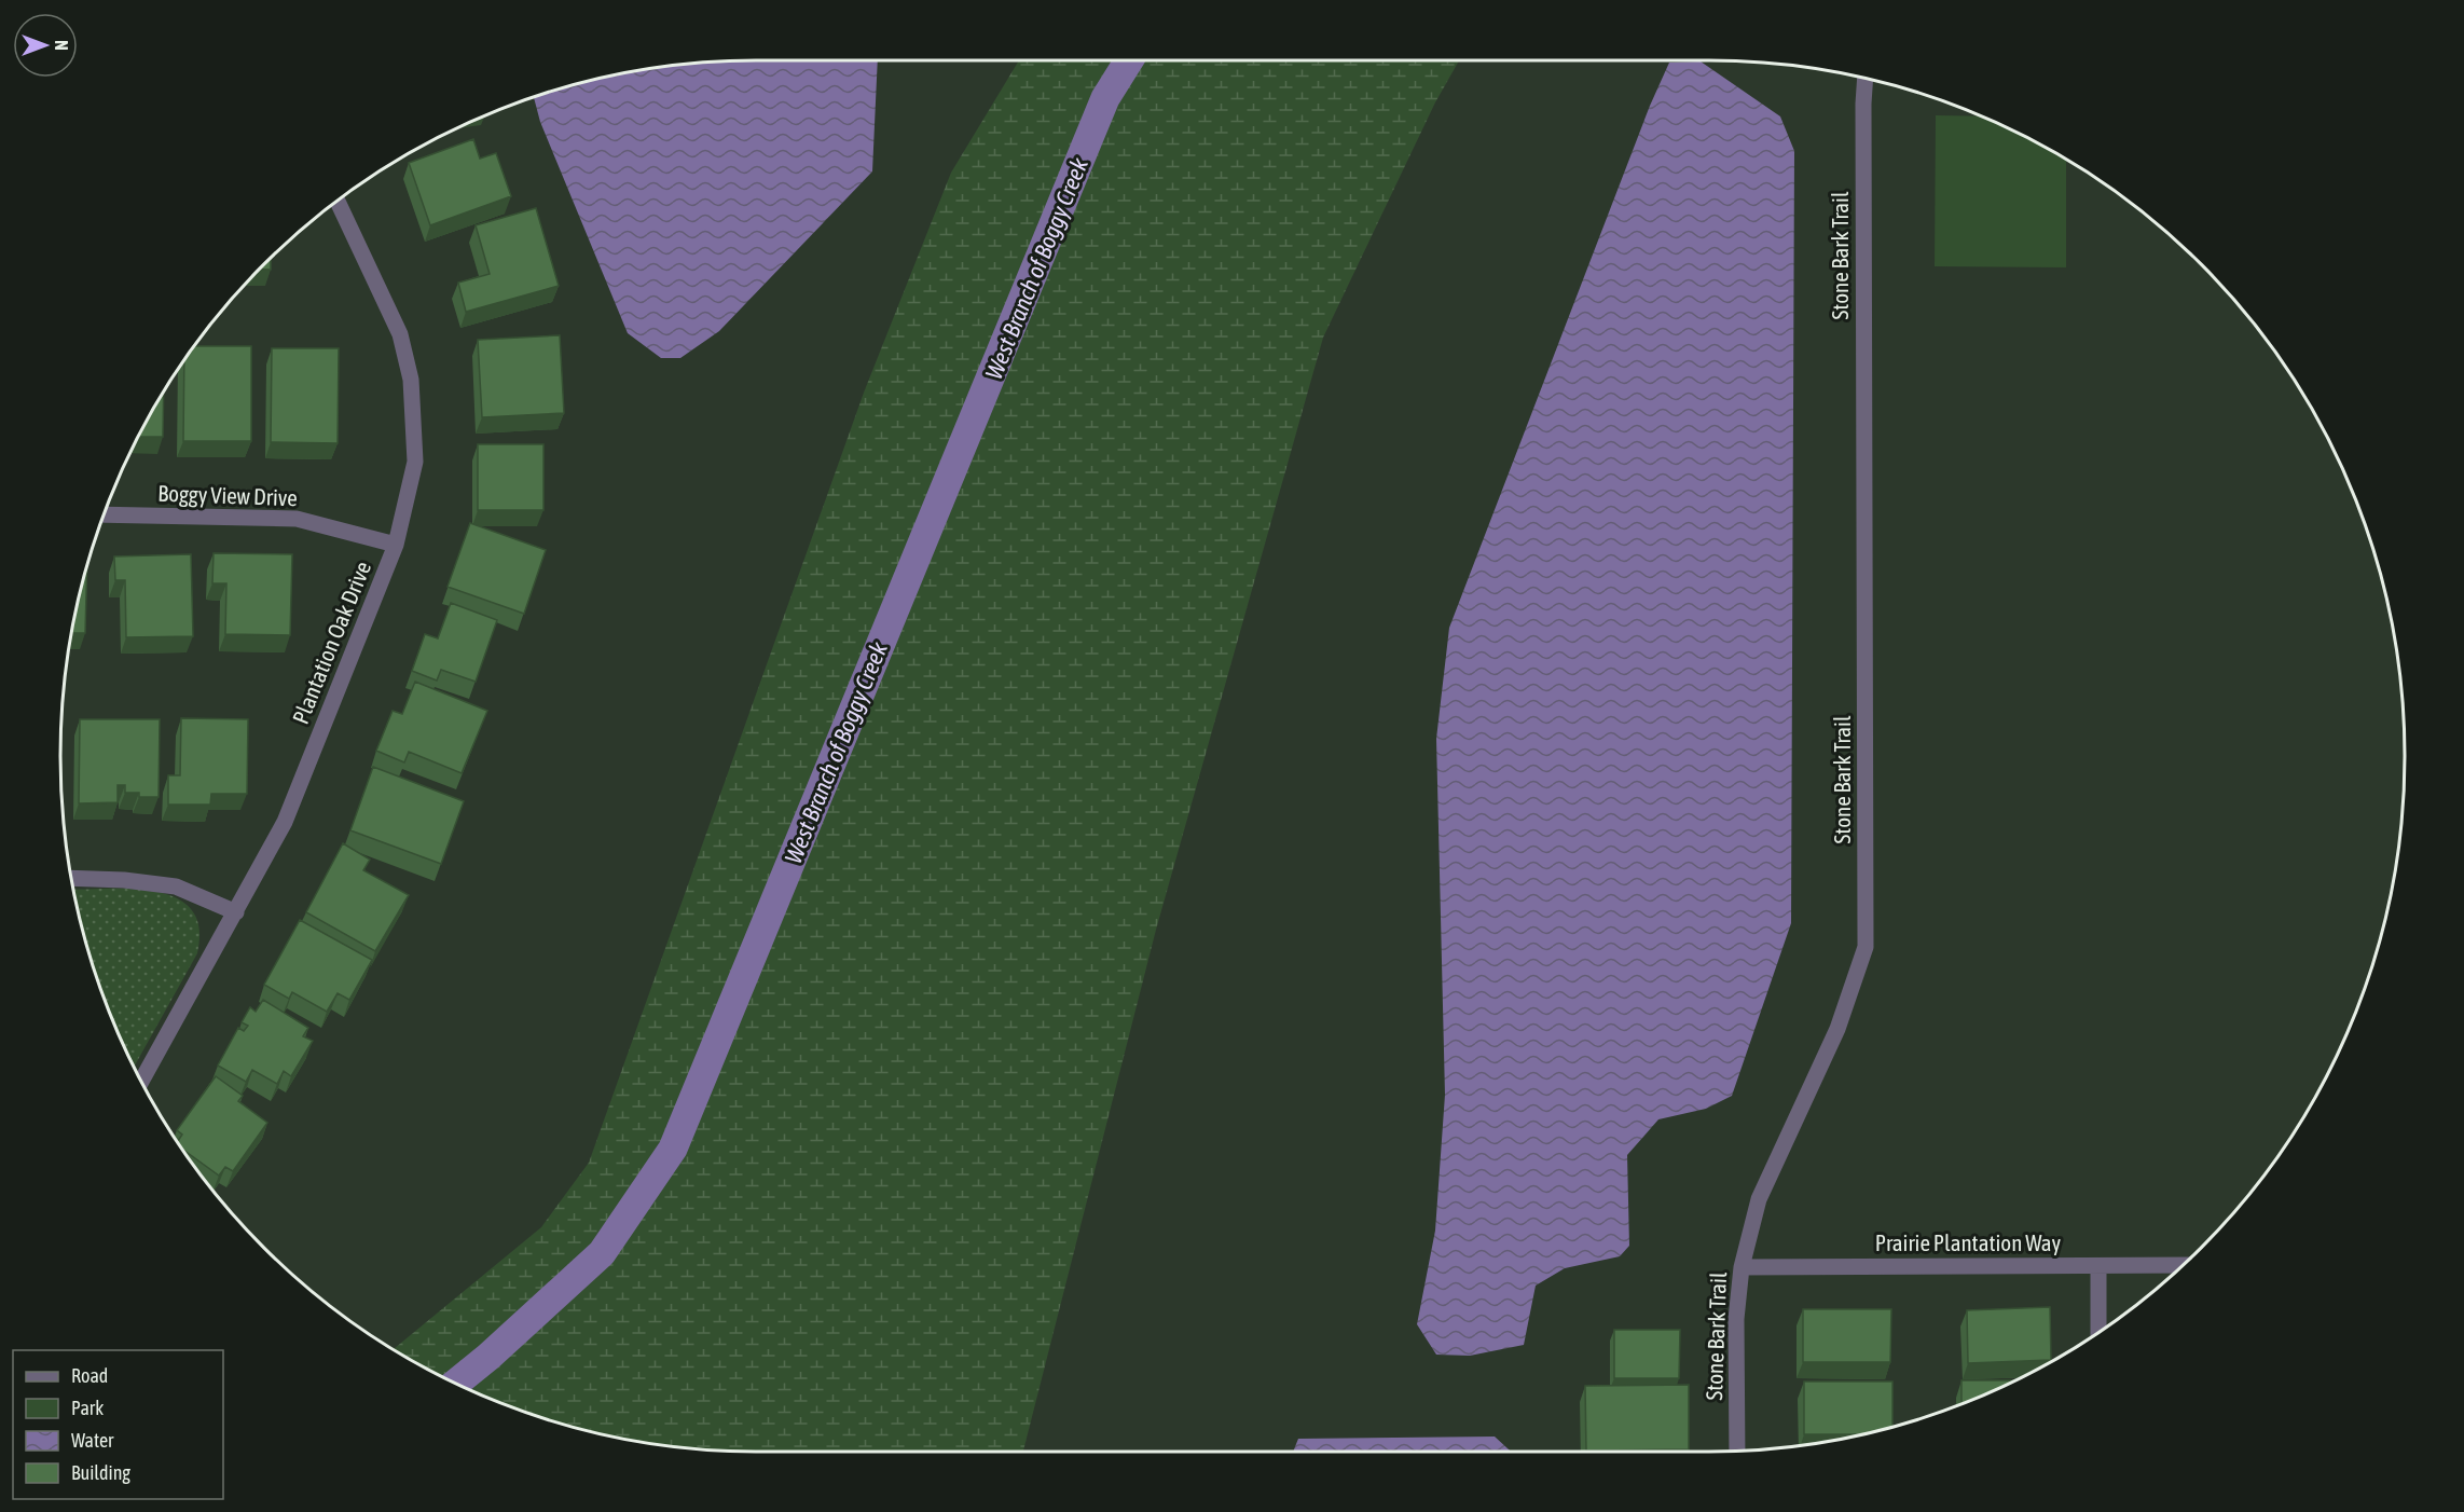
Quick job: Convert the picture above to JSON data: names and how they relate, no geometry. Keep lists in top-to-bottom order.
{
  "streets": {
    "street": [
      "Stone Bark Trail",
      "Boggy View Drive",
      "Plantation Oak Drive",
      "Prairie Plantation Way"
    ]
  },
  "crossings": [
    ["Stone Bark Trail", "Prairie Plantation Way"],
    ["Boggy View Drive", "Plantation Oak Drive"]
  ],
  "water": ["West Branch of Boggy Creek"],
  "legend": [
    "Road",
    "Park",
    "Water",
    "Building"
  ],
  "north": "right"
}
